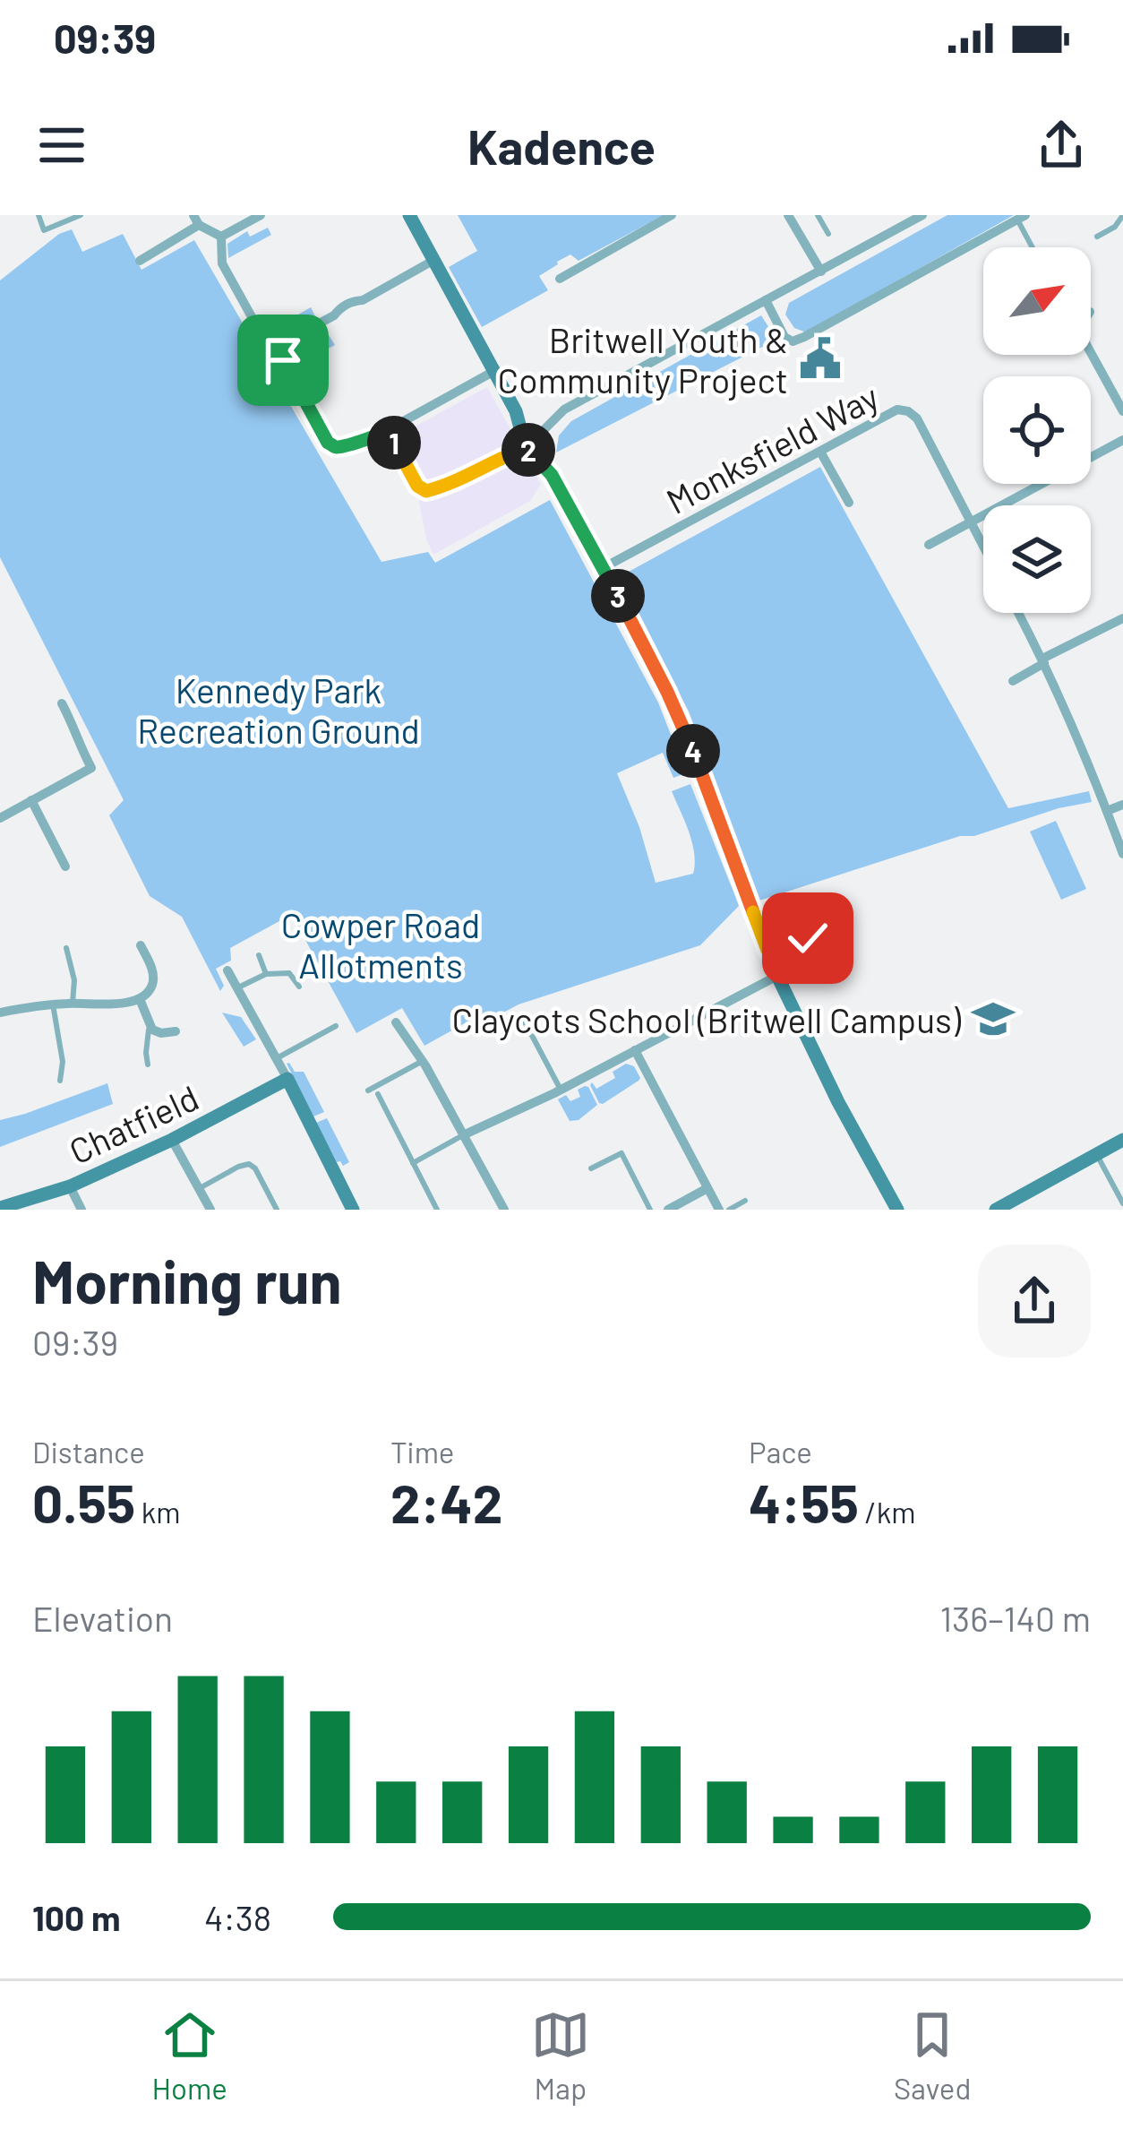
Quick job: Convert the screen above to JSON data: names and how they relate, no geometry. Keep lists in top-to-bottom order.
{
  "streets": {
    "street": ["Monksfield Way", "Chatfield"]
  },
  "parks": ["Kennedy Park Recreation Ground", "Cowper Road Allotments"],
  "places": {
    "public building": ["Britwell Youth & Community Project"],
    "school or university": ["Claycots School (Britwell Campus)"]
  },
  "north": "top right",
  "page": {
    "status": "09:39",
    "header": "Kadence",
    "pins": [
      "1",
      "2",
      "3",
      "4"
    ],
    "heading": ["Morning run", "09:39"],
    "stats": [
      ["Distance", "0.55 km"],
      ["Time", "2:42"],
      ["Pace", "4:55 /km"]
    ],
    "chart": ["Elevation", "136–140 m"],
    "list": [
      {
        "name": "100 m",
        "note": "4:38"
      }
    ],
    "tabs": ["Home", "Map", "Saved"]
  }
}
